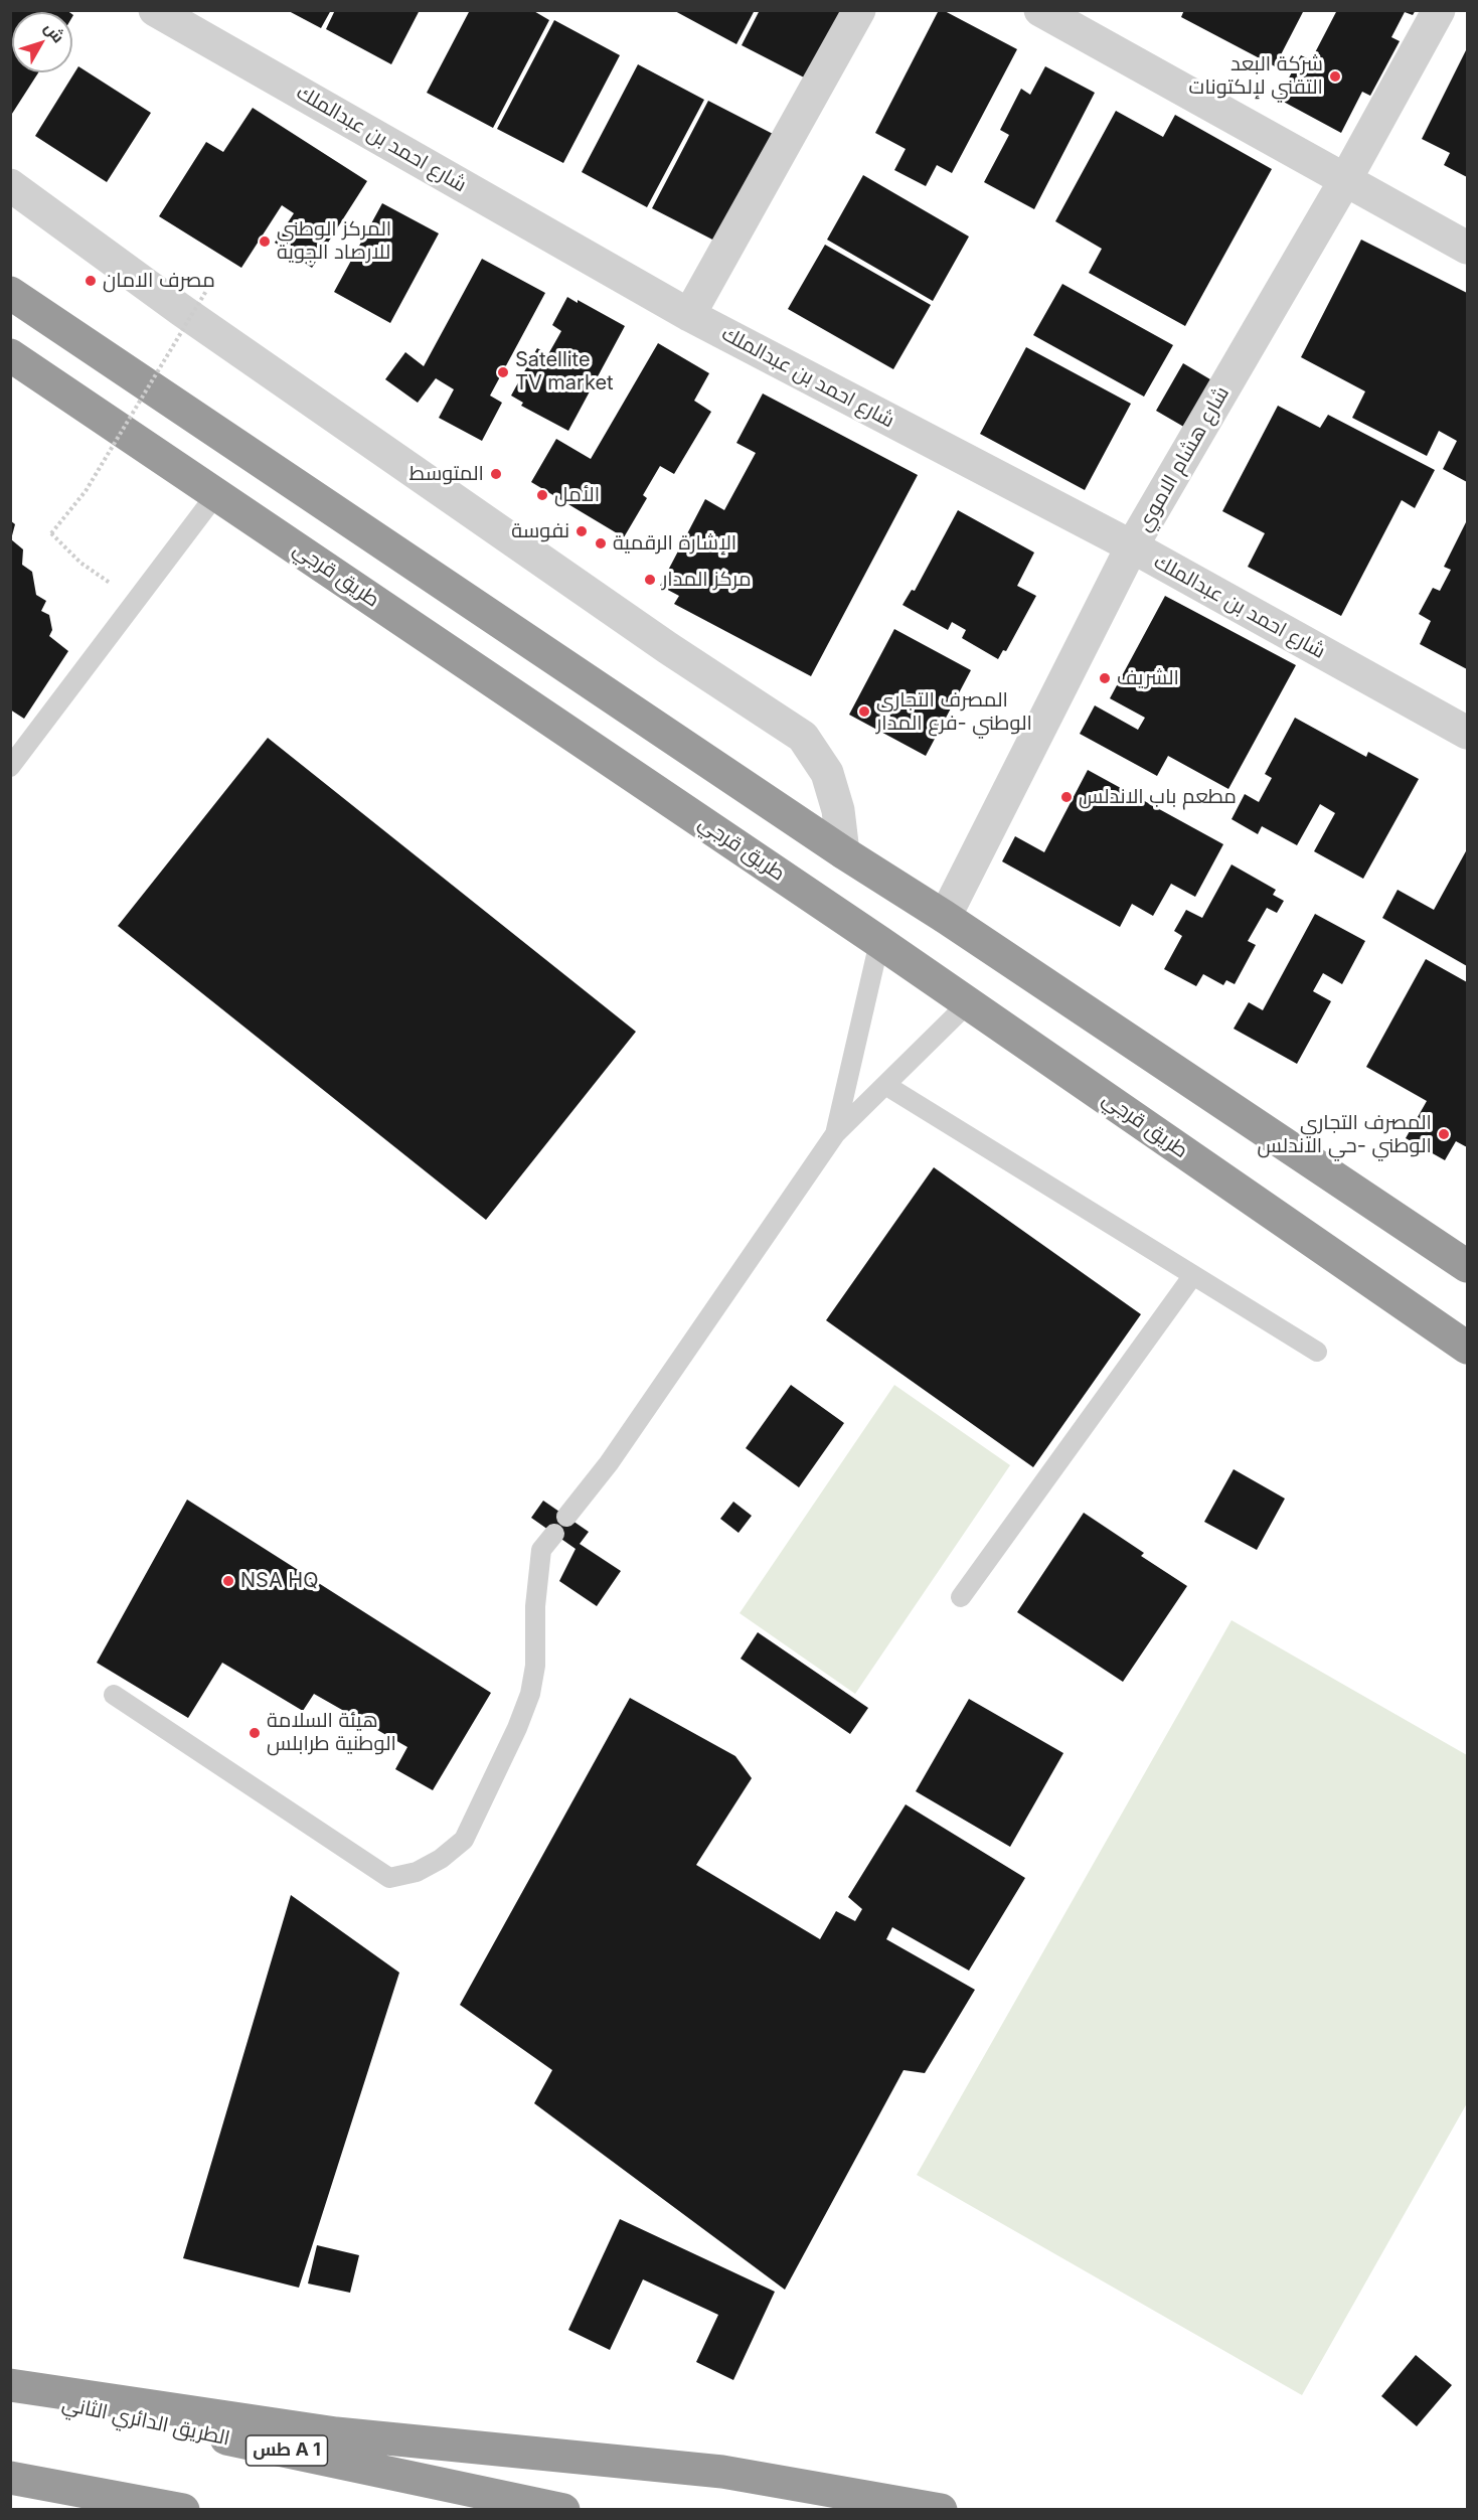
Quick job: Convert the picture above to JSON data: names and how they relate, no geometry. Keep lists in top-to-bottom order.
{
  "streets": {
    "highway": ["طريق قرجي", "الطريق الدائري الثاني", "طس A 1"],
    "street": ["شارع احمد بن عبدالملك", "شارع هشام الاموي"]
  },
  "crossings": [
    ["شارع احمد بن عبدالملك", "شارع هشام الاموي"]
  ],
  "places": [
    "شركة البعد التقني لإلكتونات",
    "المركز الوطني للارصاد الجوية",
    "مصرف الامان",
    "Satellite TV market",
    "المتوسط",
    "الأمل",
    "نفوسة",
    "الإشارة الرقمية",
    "مركز المدار",
    "الشريف",
    "المصرف التجاري الوطني -فرع المدار",
    "مطعم باب الاندلس",
    "المصرف التجاري الوطني -حي الاندلس",
    "NSA HQ",
    "هيئة السلامة الوطنية طرابلس"
  ],
  "north": "top right"
}
